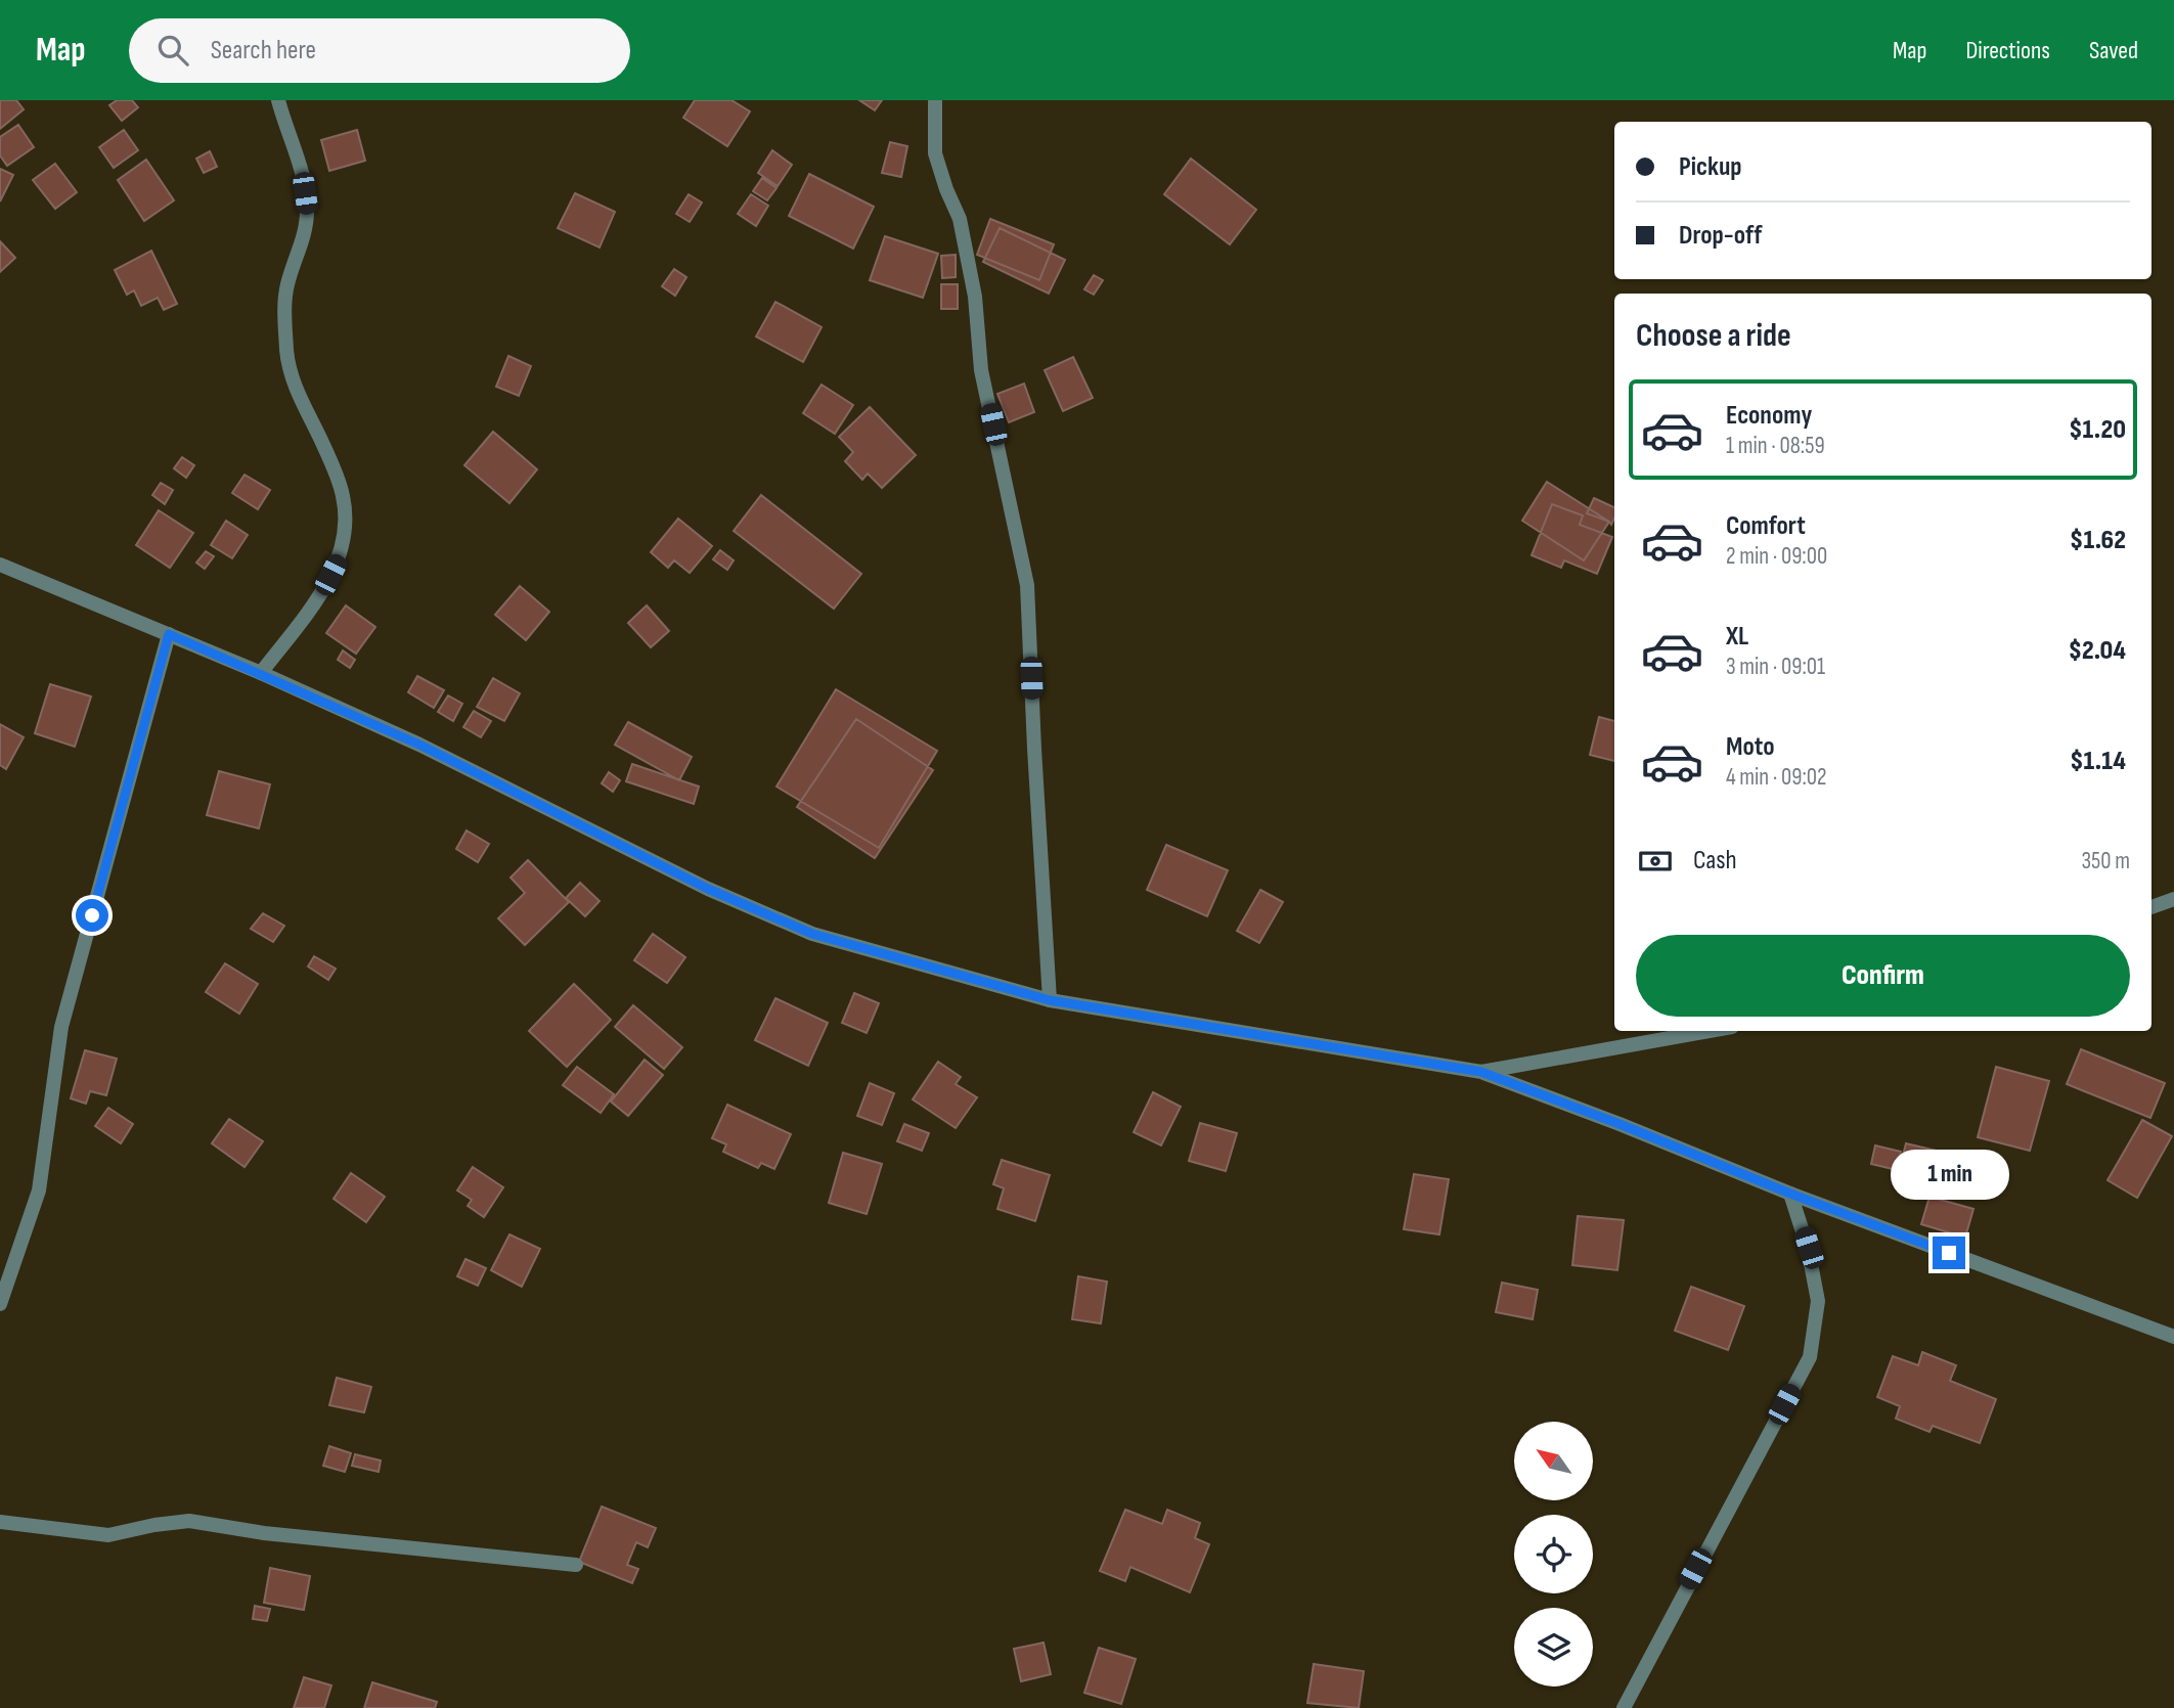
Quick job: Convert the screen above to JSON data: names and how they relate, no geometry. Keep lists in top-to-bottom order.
{
  "north": "top left",
  "page": {
    "header": "Map",
    "search": "Search here",
    "nav": ["Map", "Directions", "Saved"],
    "banner": ["Pickup", "Drop-off"],
    "heading": "Choose a ride",
    "list": [
      {
        "name": "Economy",
        "note": "1 min · 08:59",
        "value": "$1.20"
      },
      {
        "name": "Comfort",
        "note": "2 min · 09:00",
        "value": "$1.62"
      },
      {
        "name": "XL",
        "note": "3 min · 09:01",
        "value": "$2.04"
      },
      {
        "name": "Moto",
        "note": "4 min · 09:02",
        "value": "$1.14"
      }
    ],
    "pay": ["Cash", "350 m"],
    "buttons": "Confirm",
    "bubble": "1 min"
  }
}
